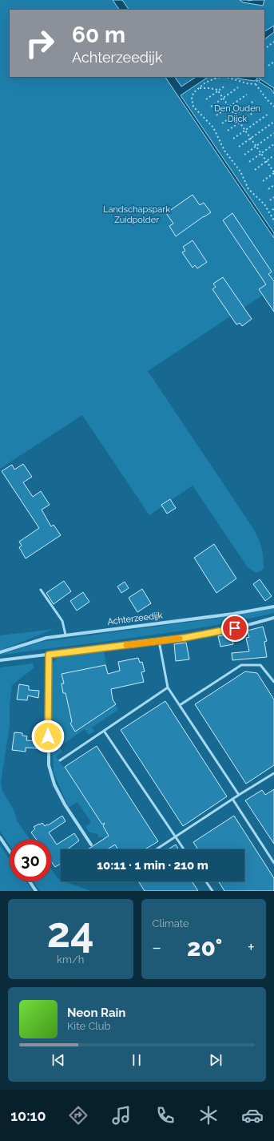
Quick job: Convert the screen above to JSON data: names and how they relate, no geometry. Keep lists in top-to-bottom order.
{
  "streets": {
    "street": ["Achterzeedijk"]
  },
  "parks": ["Den Ouden Dijck", "Landschapspark Zuidpolder"],
  "page": {
    "turn": ["60 m", "Achterzeedijk"],
    "limit": "30",
    "trip": "10:11 · 1 min · 210 m",
    "tile": [
      ["24", "km/h"],
      "Climate"
    ],
    "heat": ["−", "20°", "+"],
    "song": ["Neon Rain", "Kite Club"],
    "tabs": "10:10"
  }
}
